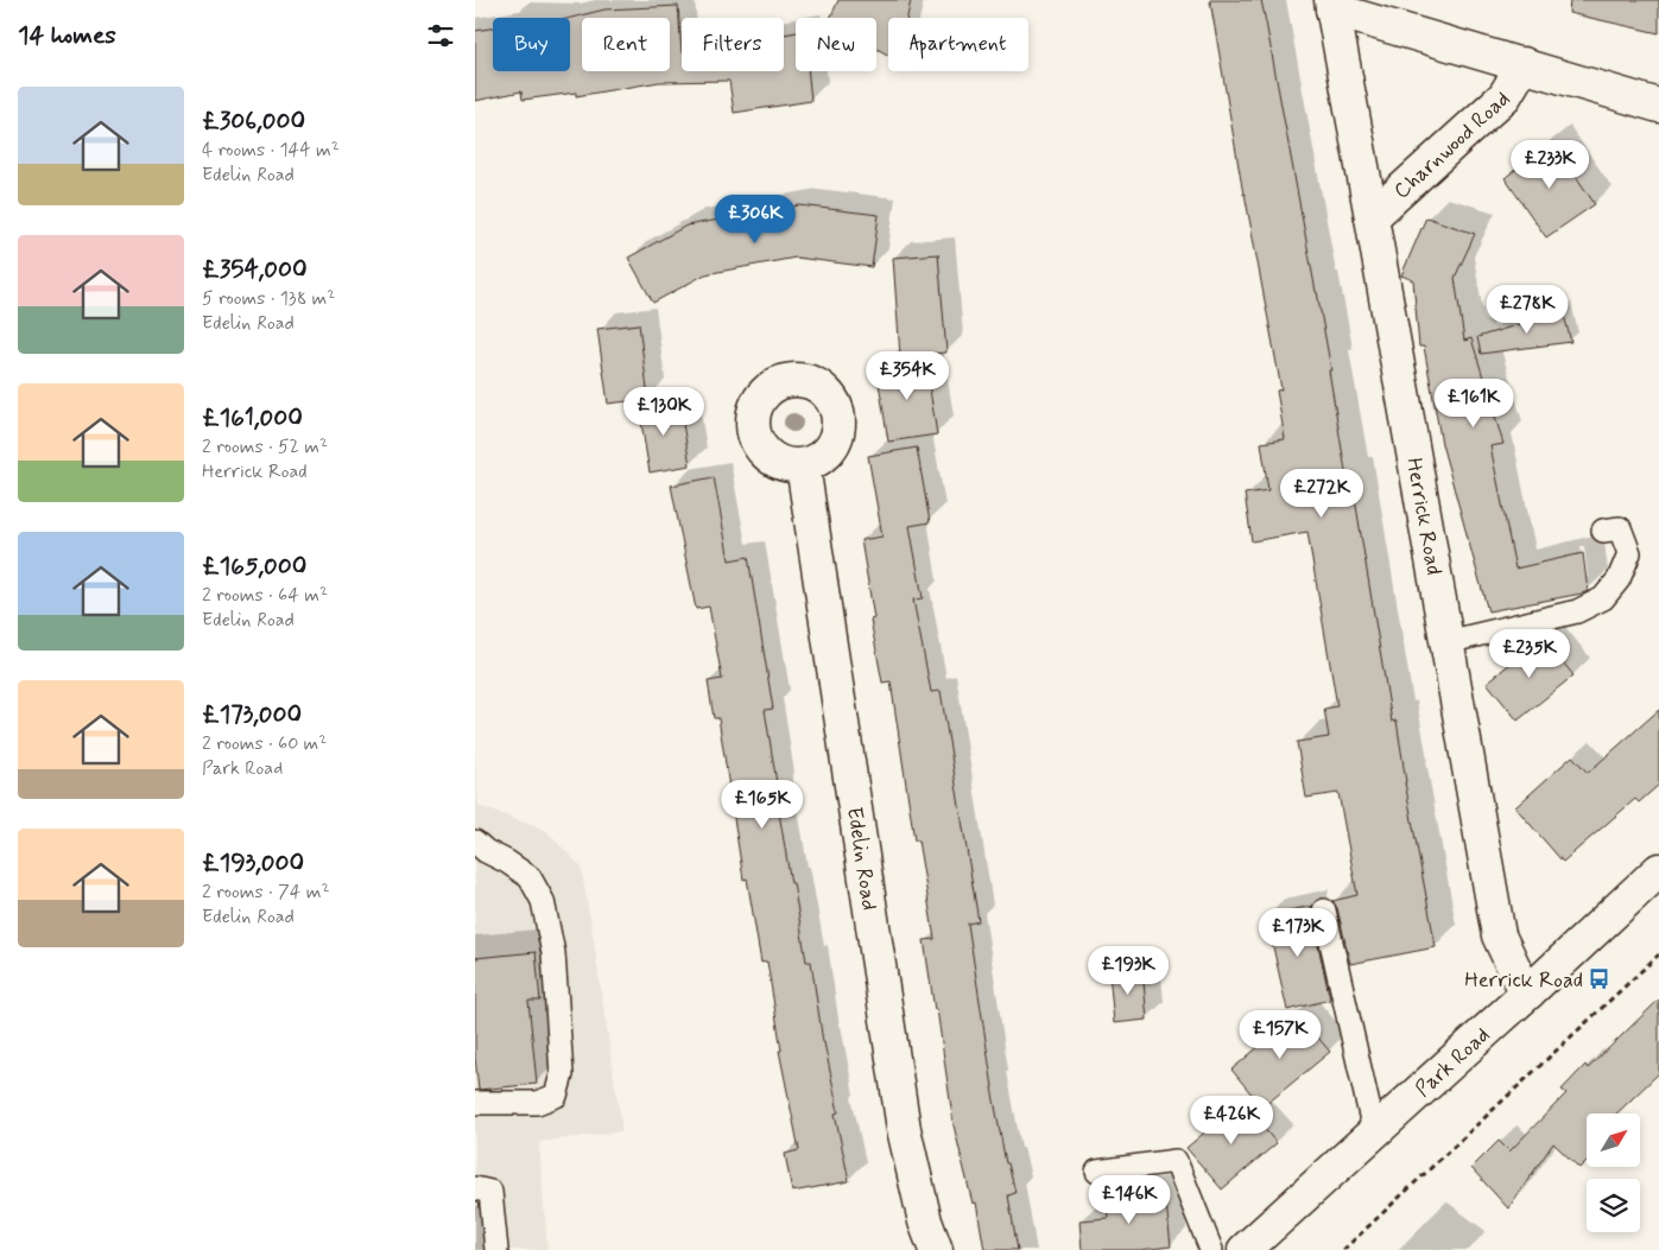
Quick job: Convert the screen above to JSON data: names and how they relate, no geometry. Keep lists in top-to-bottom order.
{
  "streets": {
    "street": [
      "Charnwood Road",
      "Herrick Road",
      "Edelin Road",
      "Park Road"
    ]
  },
  "crossings": [
    ["Charnwood Road", "Herrick Road"],
    ["Herrick Road", "Park Road"]
  ],
  "places": {
    "bus stop": ["Herrick Road"]
  },
  "north": "top right",
  "page": {
    "heading": "14 homes",
    "chip": [
      "Buy",
      "Rent",
      "Filters",
      "New",
      "Apartment"
    ],
    "list": [
      {
        "name": "£306,000",
        "note": "4 rooms · 144 m² · Edelin Road"
      },
      {
        "name": "£354,000",
        "note": "5 rooms · 138 m² · Edelin Road"
      },
      {
        "name": "£161,000",
        "note": "2 rooms · 52 m² · Herrick Road"
      },
      {
        "name": "£165,000",
        "note": "2 rooms · 64 m² · Edelin Road"
      },
      {
        "name": "£173,000",
        "note": "2 rooms · 60 m² · Park Road"
      },
      {
        "name": "£193,000",
        "note": "2 rooms · 74 m² · Edelin Road"
      }
    ],
    "price": [
      "£233K",
      "£306K",
      "£278K",
      "£354K",
      "£161K",
      "£130K",
      "£272K",
      "£235K",
      "£165K",
      "£173K",
      "£193K",
      "£157K",
      "£426K",
      "£146K"
    ]
  }
}
